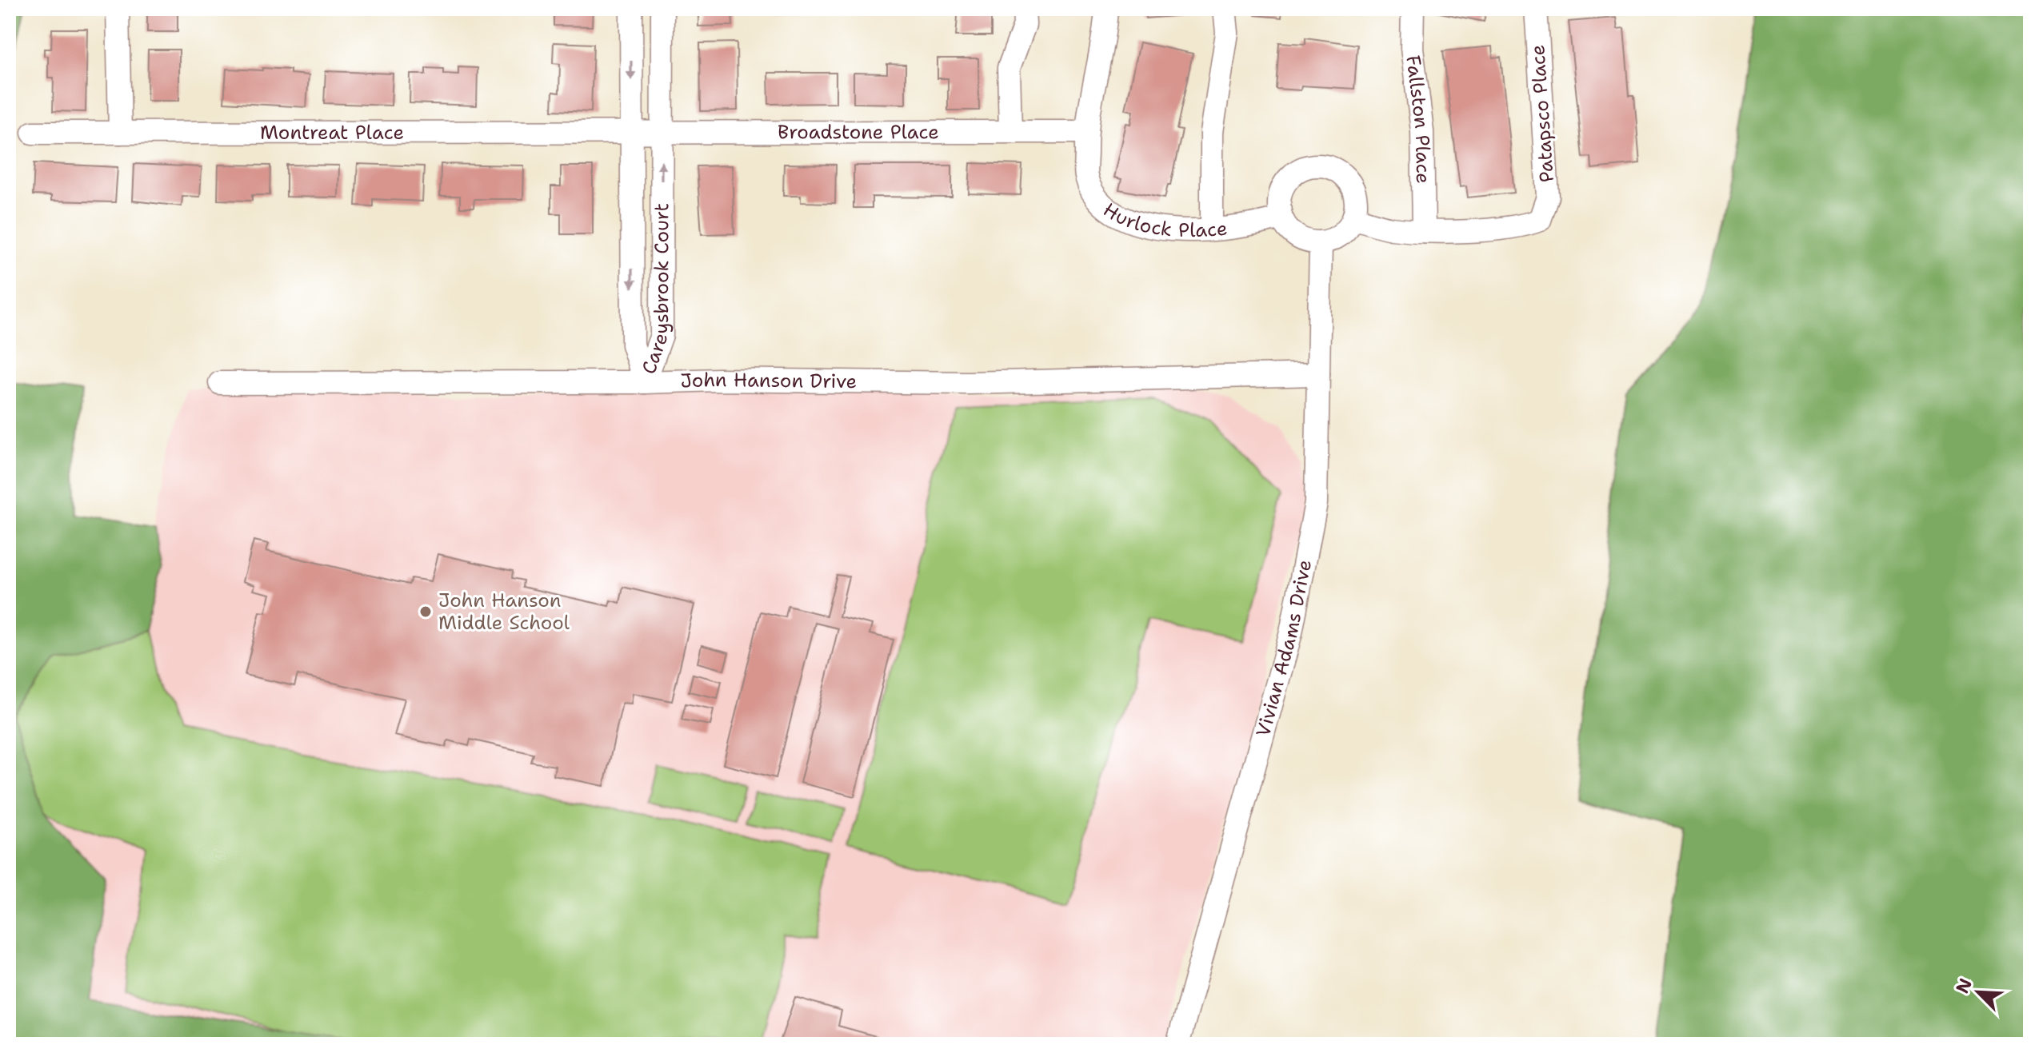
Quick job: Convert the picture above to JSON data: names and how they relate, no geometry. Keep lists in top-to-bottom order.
{
  "streets": {
    "street": [
      "Patapsco Place",
      "Fallston Place",
      "Broadstone Place",
      "Montreat Place",
      "Hurlock Place",
      "Careysbrook Court",
      "John Hanson Drive",
      "Vivian Adams Drive"
    ]
  },
  "crossings": [
    ["Patapsco Place", "Fallston Place"],
    ["Patapsco Place", "Hurlock Place"],
    ["Patapsco Place", "Vivian Adams Drive"],
    ["Broadstone Place", "Montreat Place"],
    ["Broadstone Place", "Hurlock Place"],
    ["Broadstone Place", "Careysbrook Court"],
    ["Montreat Place", "Careysbrook Court"],
    ["Hurlock Place", "Vivian Adams Drive"],
    ["Careysbrook Court", "John Hanson Drive"],
    ["John Hanson Drive", "Vivian Adams Drive"]
  ],
  "places": ["John Hanson Middle School"],
  "north": "top left"
}
